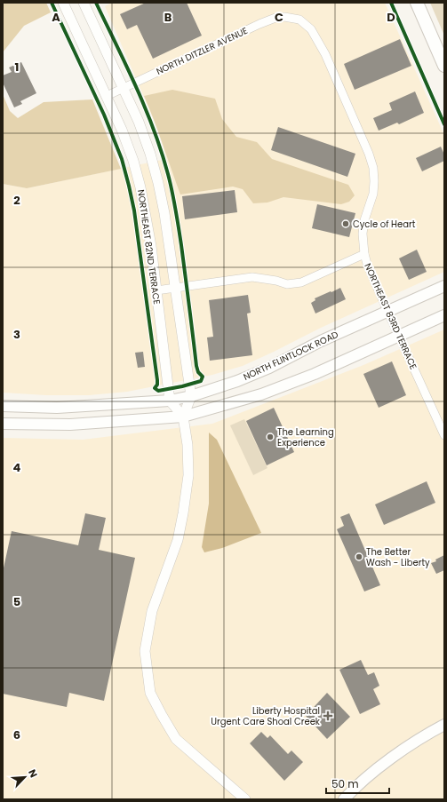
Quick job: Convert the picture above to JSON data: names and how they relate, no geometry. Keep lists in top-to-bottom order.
{
  "streets": {
    "main road": ["NORTH FLINTLOCK ROAD"],
    "street": ["NORTH DITZLER AVENUE", "NORTHEAST 82ND TERRACE", "NORTHEAST 83RD TERRACE"]
  },
  "crossings": [
    ["NORTH DITZLER AVENUE", "NORTHEAST 82ND TERRACE"],
    ["NORTH DITZLER AVENUE", "NORTHEAST 83RD TERRACE"],
    ["NORTHEAST 82ND TERRACE", "NORTH FLINTLOCK ROAD"],
    ["NORTHEAST 83RD TERRACE", "NORTH FLINTLOCK ROAD"]
  ],
  "places": {
    "other": ["Cycle of Heart", "The Learning Experience", "The Better Wash - Liberty"],
    "health": ["Liberty Hospital Urgent Care Shoal Creek"]
  },
  "scale_bar": "50 m",
  "north": "top right",
  "grid": {
    "columns": [
      "A",
      "B",
      "C",
      "D"
    ],
    "rows": [
      "1",
      "2",
      "3",
      "4",
      "5",
      "6"
    ]
  }
}
